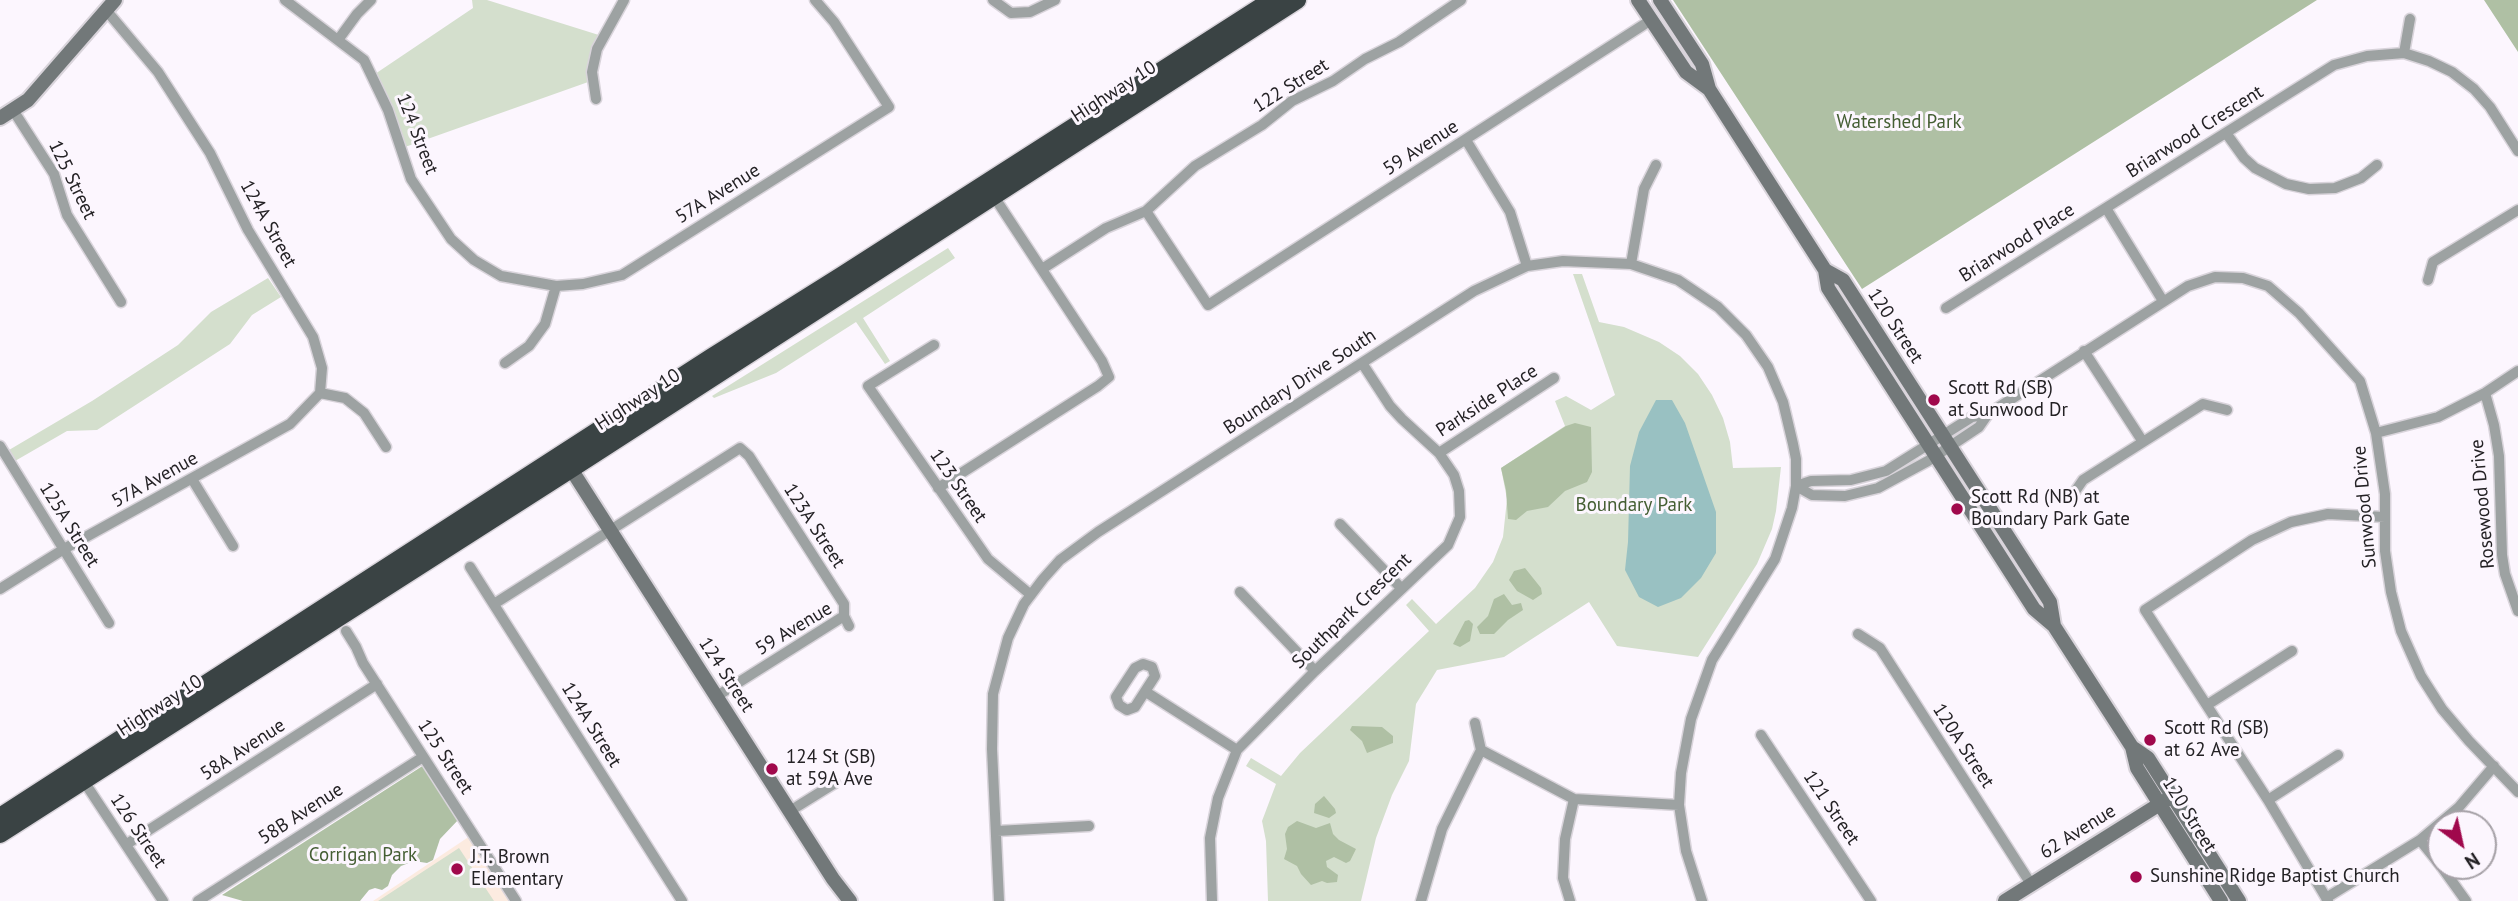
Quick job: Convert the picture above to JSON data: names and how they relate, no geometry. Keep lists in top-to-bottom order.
{
  "streets": {
    "highway": ["Highway 10"],
    "main road": ["124 Street", "120 Street", "62 Avenue"],
    "street": [
      "122 Street",
      "Briarwood Crescent",
      "59 Avenue",
      "125 Street",
      "57A Avenue",
      "124A Street",
      "Briarwood Place",
      "Boundary Drive South",
      "Parkside Place",
      "123 Street",
      "Rosewood Drive",
      "Sunwood Drive",
      "125A Street",
      "123A Street",
      "Southpark Crescent",
      "120A Street",
      "58A Avenue",
      "121 Street",
      "58B Avenue",
      "126 Street"
    ]
  },
  "crossings": [
    ["122 Street", "59 Avenue"],
    ["Highway 10", "124 Street"],
    ["Highway 10", "126 Street"],
    ["Briarwood Crescent", "Briarwood Place"],
    ["124 Street", "59 Avenue"],
    ["124 Street", "57A Avenue"],
    ["124 Street", "123A Street"],
    ["59 Avenue", "120 Street"],
    ["59 Avenue", "123A Street"],
    ["125 Street", "58A Avenue"],
    ["125 Street", "58B Avenue"],
    ["57A Avenue", "124A Street"],
    ["57A Avenue", "125A Street"],
    ["120 Street", "Sunwood Drive"],
    ["120 Street", "62 Avenue"],
    ["Boundary Drive South", "123 Street"],
    ["Boundary Drive South", "Southpark Crescent"],
    ["Parkside Place", "Southpark Crescent"],
    ["120A Street", "62 Avenue"],
    ["58A Avenue", "126 Street"]
  ],
  "parks": ["Watershed Park", "Boundary Park", "Corrigan Park"],
  "places": [
    "Scott Rd (SB) at Sunwood Dr",
    "Scott Rd (NB) at Boundary Park Gate",
    "Scott Rd (SB) at 62 Ave",
    "124 St (SB) at 59A Ave",
    "J.T. Brown Elementary",
    "Sunshine Ridge Baptist Church"
  ],
  "north": "bottom right"
}
